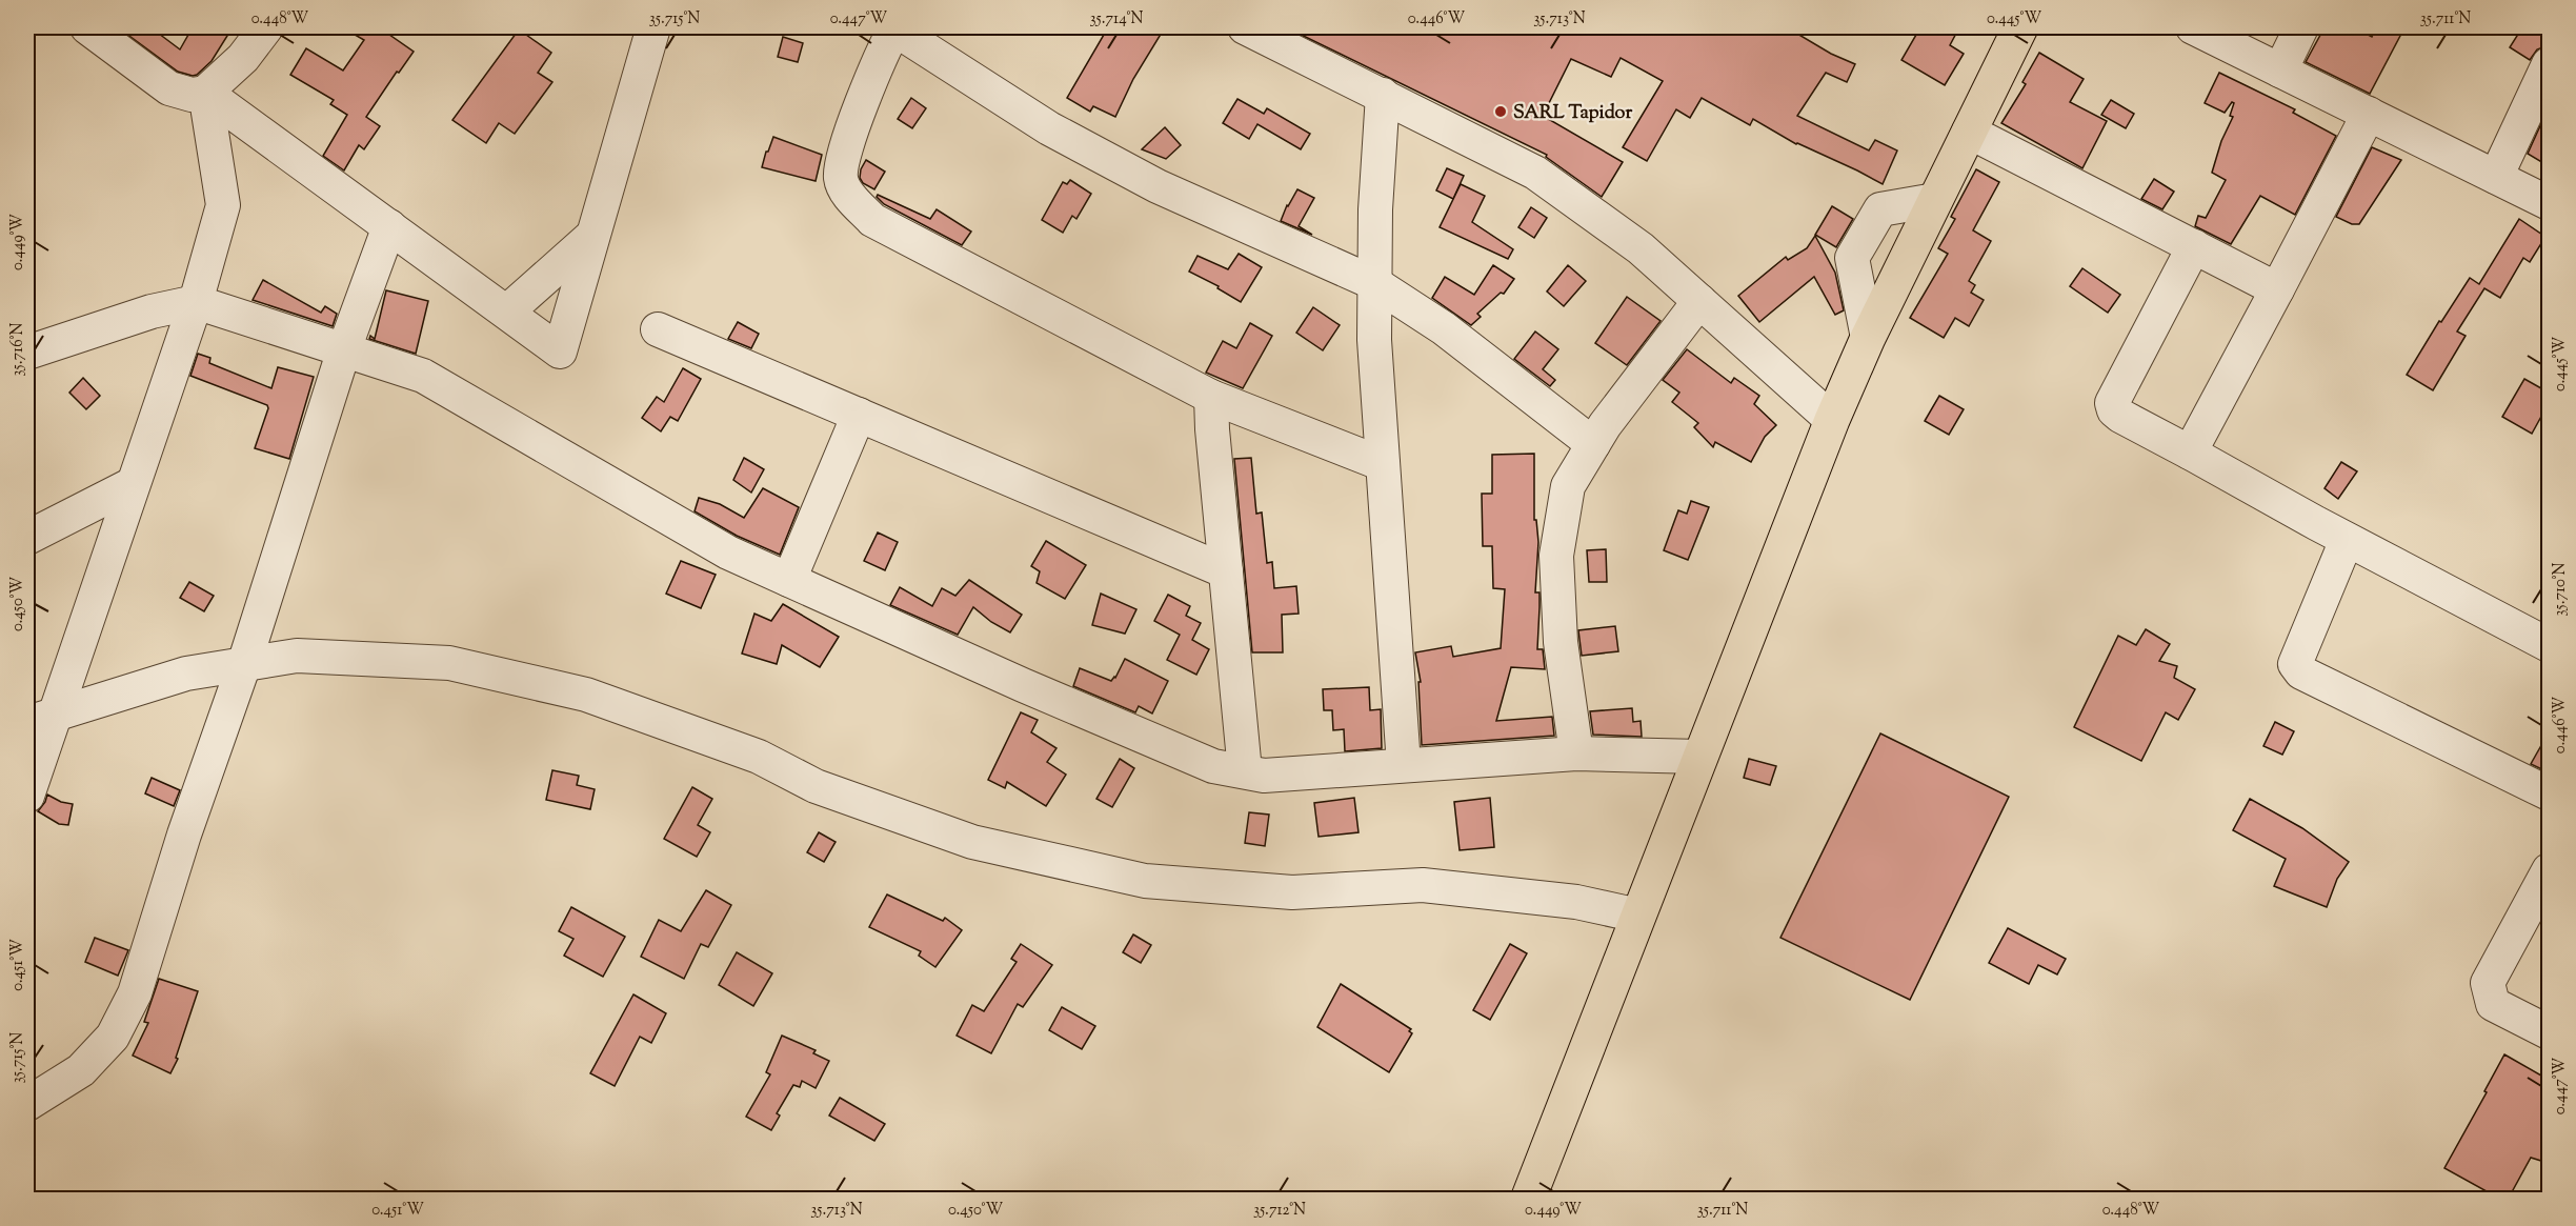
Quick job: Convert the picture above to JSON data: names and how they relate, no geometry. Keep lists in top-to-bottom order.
{
  "places": ["SARL Tapidor"],
  "coordinates": [
    "0.448°W",
    "35.715°N",
    "0.447°W",
    "35.714°N",
    "0.446°W",
    "35.713°N",
    "0.445°W",
    "35.711°N",
    "0.449°W",
    "35.716°N",
    "35.710°N",
    "0.450°W",
    "0.451°W",
    "35.712°N"
  ]
}
